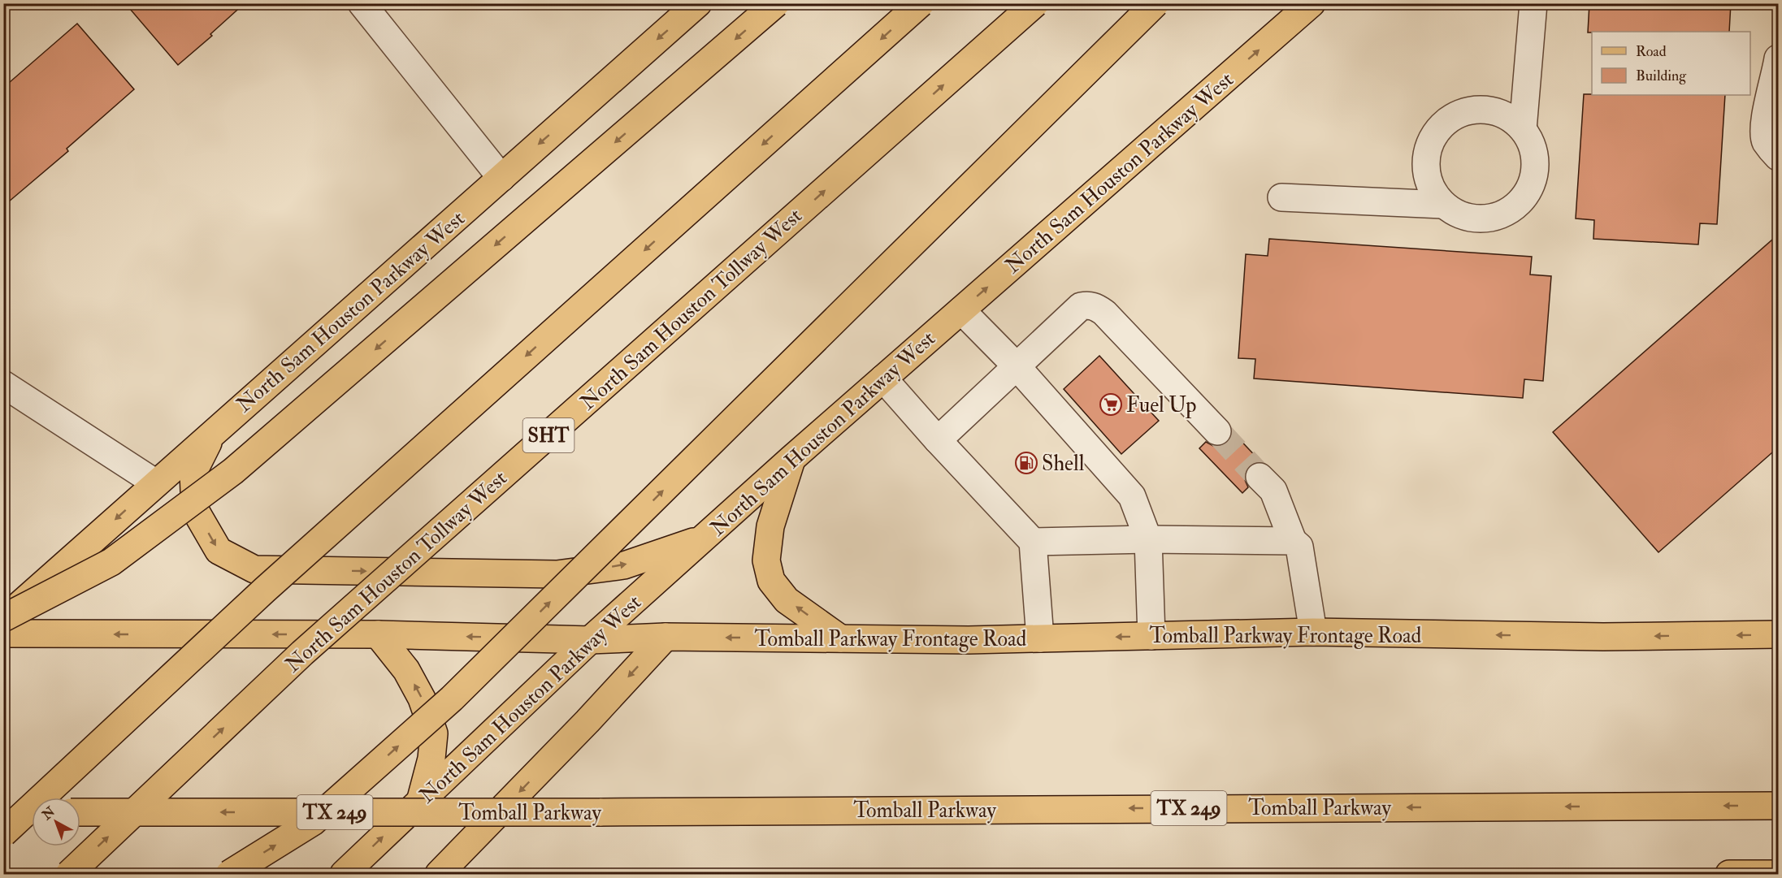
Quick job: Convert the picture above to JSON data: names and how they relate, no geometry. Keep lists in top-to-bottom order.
{
  "streets": {
    "main road": [
      "North Sam Houston Parkway West",
      "North Sam Houston Tollway West",
      "SHT",
      "Tomball Parkway Frontage Road",
      "Tomball Parkway",
      "TX 249"
    ]
  },
  "crossings": [
    ["North Sam Houston Parkway West", "Tomball Parkway Frontage Road"]
  ],
  "one_way": ["Tomball Parkway Frontage Road", "Tomball Parkway"],
  "places": {
    "supermarket": ["Fuel Up"],
    "fuel station": ["Shell"]
  },
  "legend": ["Road", "Building"],
  "north": "top left"
}
